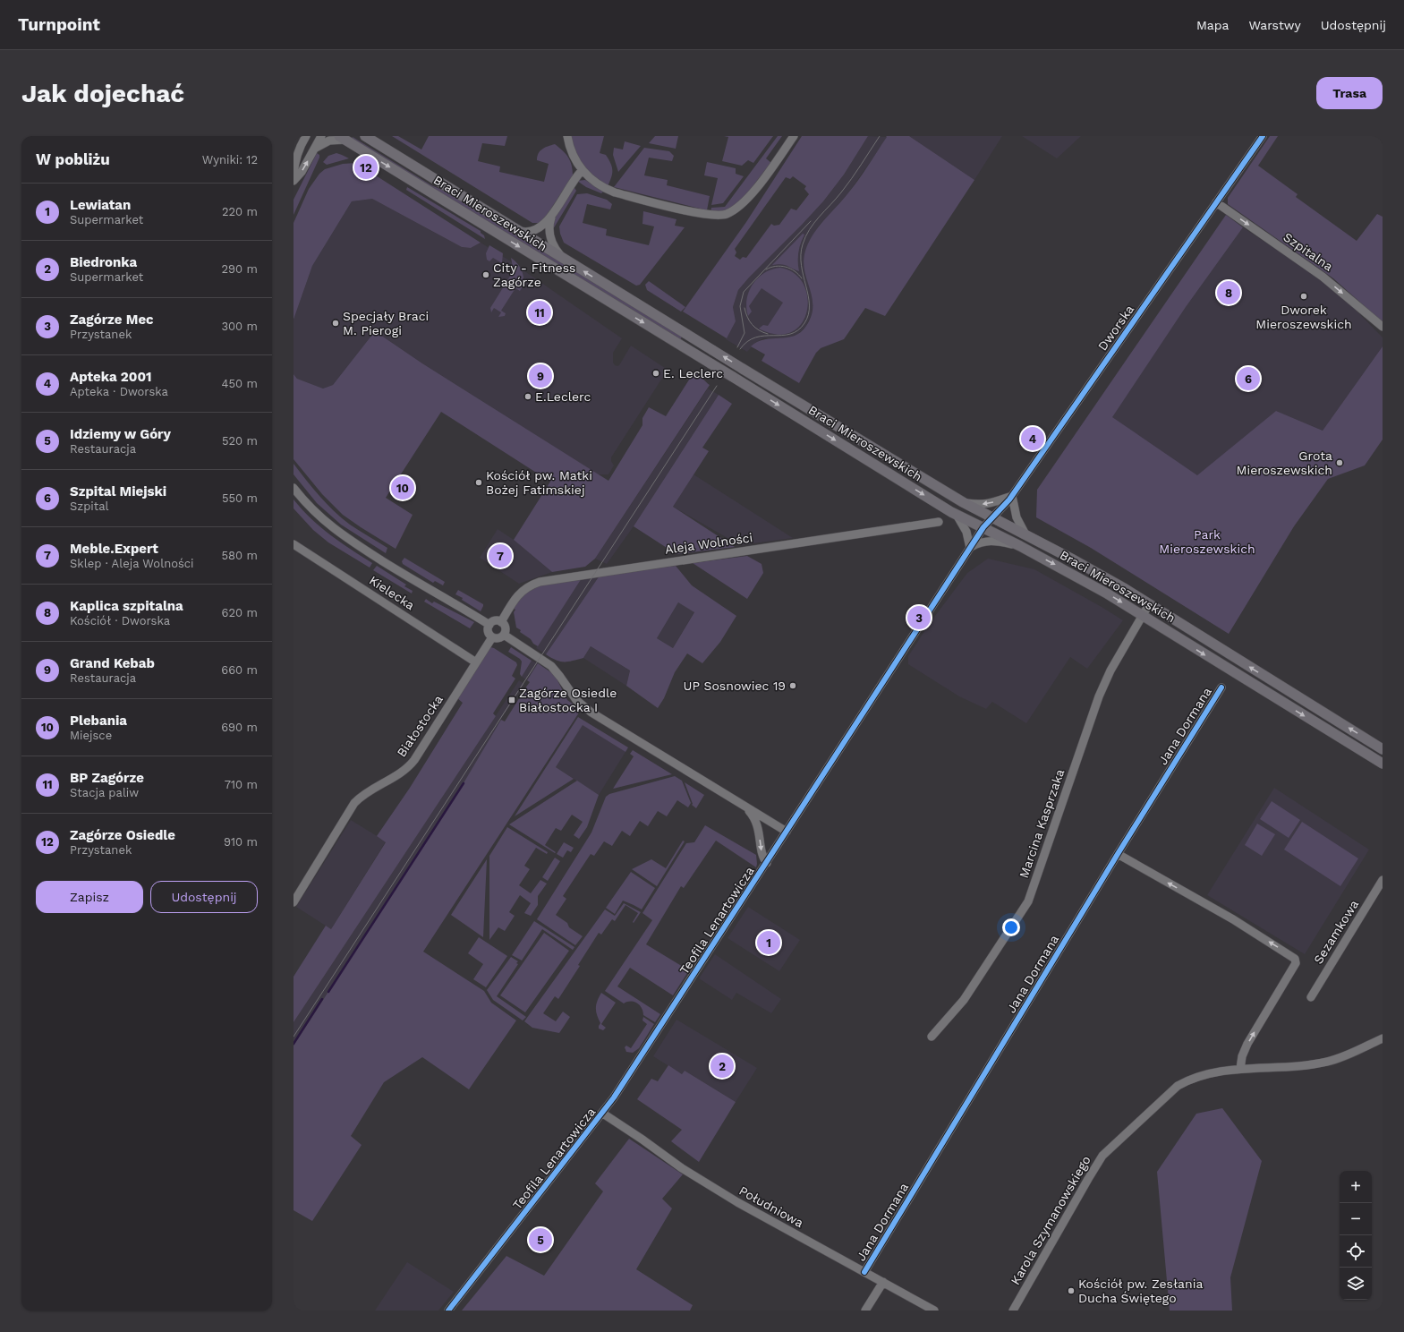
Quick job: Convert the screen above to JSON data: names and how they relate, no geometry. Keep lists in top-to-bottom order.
{
  "streets": {
    "main road": ["Braci Mieroszewskich"],
    "street": [
      "Szpitalna",
      "Dworska",
      "Aleja Wolności",
      "Kielecka",
      "Białostocka",
      "Jana Dormana",
      "Marcina Kasprzaka",
      "Teofila Lenartowicza",
      "Sezamkowa",
      "Południowa",
      "Karola Szymanowskiego"
    ]
  },
  "crossings": [
    ["Braci Mieroszewskich", "Dworska"],
    ["Braci Mieroszewskich", "Marcina Kasprzaka"],
    ["Braci Mieroszewskich", "Teofila Lenartowicza"],
    ["Szpitalna", "Dworska"],
    ["Dworska", "Teofila Lenartowicza"],
    ["Aleja Wolności", "Białostocka"],
    ["Kielecka", "Białostocka"],
    ["Jana Dormana", "Południowa"],
    ["Teofila Lenartowicza", "Południowa"]
  ],
  "one_way": ["Szpitalna"],
  "parks": ["Park Mieroszewskich"],
  "places": {
    "other": [
      "City - Fitness Zagórze",
      "Dworek Mieroszewskich",
      "Specjały Braci M. Pierogi",
      "E. Leclerc",
      "E.Leclerc",
      "Grota Mieroszewskich",
      "Kościół pw. Matki Bożej Fatimskiej",
      "UP Sosnowiec 19",
      "Kościół pw. Zesłania Ducha Świętego"
    ],
    "transit": ["Zagórze Osiedle Białostocka I"]
  },
  "page": {
    "header": "Turnpoint",
    "nav": ["Mapa", "Warstwy", "Udostępnij"],
    "buttons": [
      "Trasa",
      ["Zapisz", "Udostępnij"]
    ],
    "title": "Jak dojechać",
    "heading": ["W pobliżu", "Wyniki: 12"],
    "pins": [
      "12",
      "8",
      "11",
      "9",
      "6",
      "4",
      "10",
      "7",
      "3",
      "1",
      "2",
      "5"
    ],
    "list": [
      {
        "mark": "1",
        "name": "Lewiatan",
        "note": "Supermarket",
        "value": "220 m"
      },
      {
        "mark": "2",
        "name": "Biedronka",
        "note": "Supermarket",
        "value": "290 m"
      },
      {
        "mark": "3",
        "name": "Zagórze Mec",
        "note": "Przystanek",
        "value": "300 m"
      },
      {
        "mark": "4",
        "name": "Apteka 2001",
        "note": "Apteka · Dworska",
        "value": "450 m"
      },
      {
        "mark": "5",
        "name": "Idziemy w Góry",
        "note": "Restauracja",
        "value": "520 m"
      },
      {
        "mark": "6",
        "name": "Szpital Miejski",
        "note": "Szpital",
        "value": "550 m"
      },
      {
        "mark": "7",
        "name": "Meble.Expert",
        "note": "Sklep · Aleja Wolności",
        "value": "580 m"
      },
      {
        "mark": "8",
        "name": "Kaplica szpitalna",
        "note": "Kościół · Dworska",
        "value": "620 m"
      },
      {
        "mark": "9",
        "name": "Grand Kebab",
        "note": "Restauracja",
        "value": "660 m"
      },
      {
        "mark": "10",
        "name": "Plebania",
        "note": "Miejsce",
        "value": "690 m"
      },
      {
        "mark": "11",
        "name": "BP Zagórze",
        "note": "Stacja paliw",
        "value": "710 m"
      },
      {
        "mark": "12",
        "name": "Zagórze Osiedle",
        "note": "Przystanek",
        "value": "910 m"
      }
    ],
    "map_buttons": ["+", "−"]
  }
}
